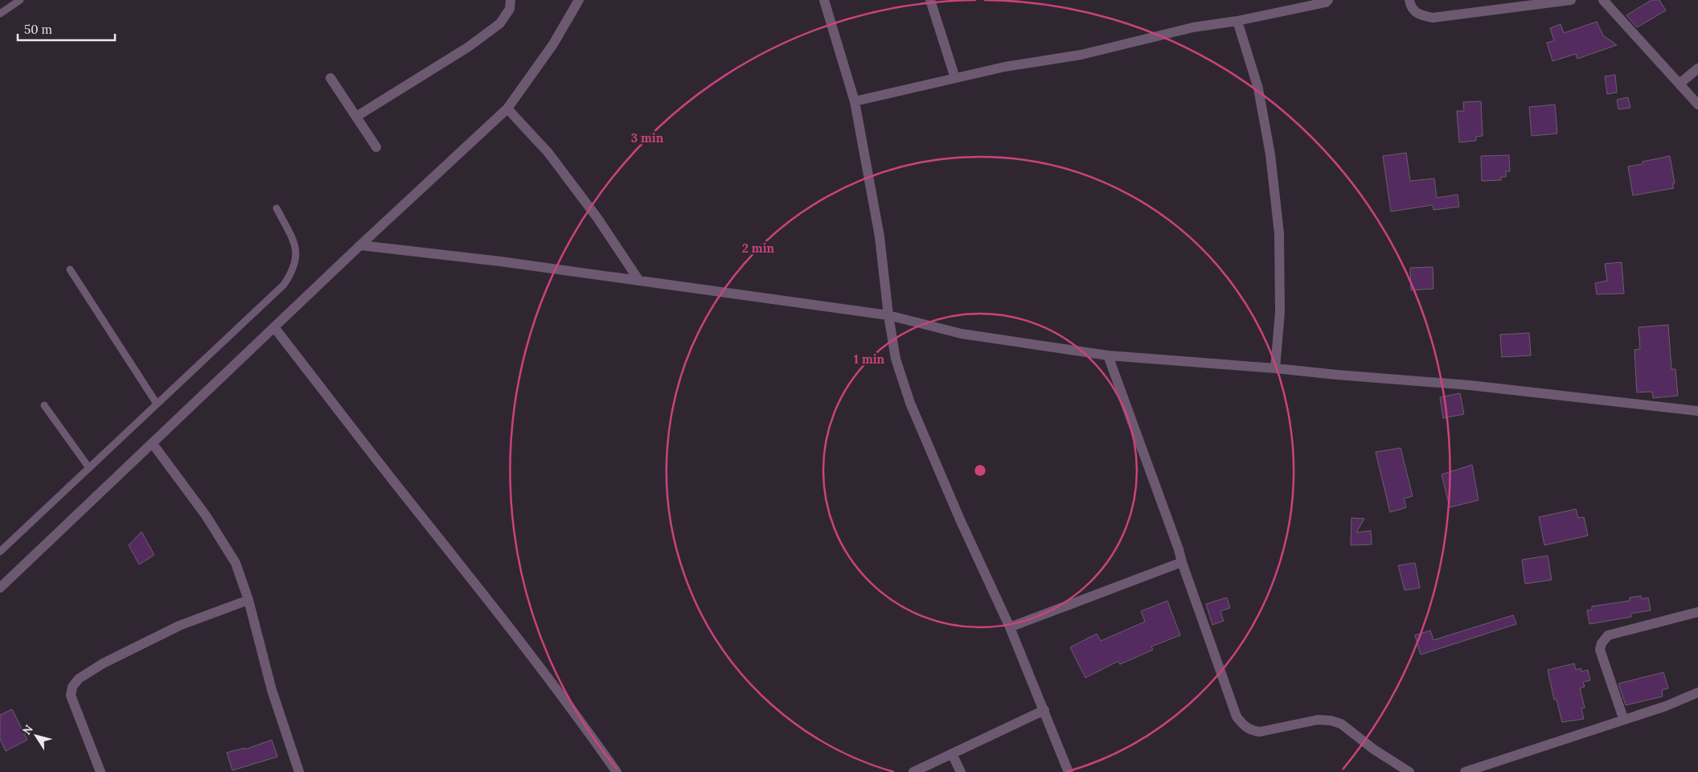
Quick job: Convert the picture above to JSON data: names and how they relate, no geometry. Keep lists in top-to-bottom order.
{
  "scale_bar": "50 m",
  "north": "top left",
  "rings": ["3 min", "2 min", "1 min"]
}
